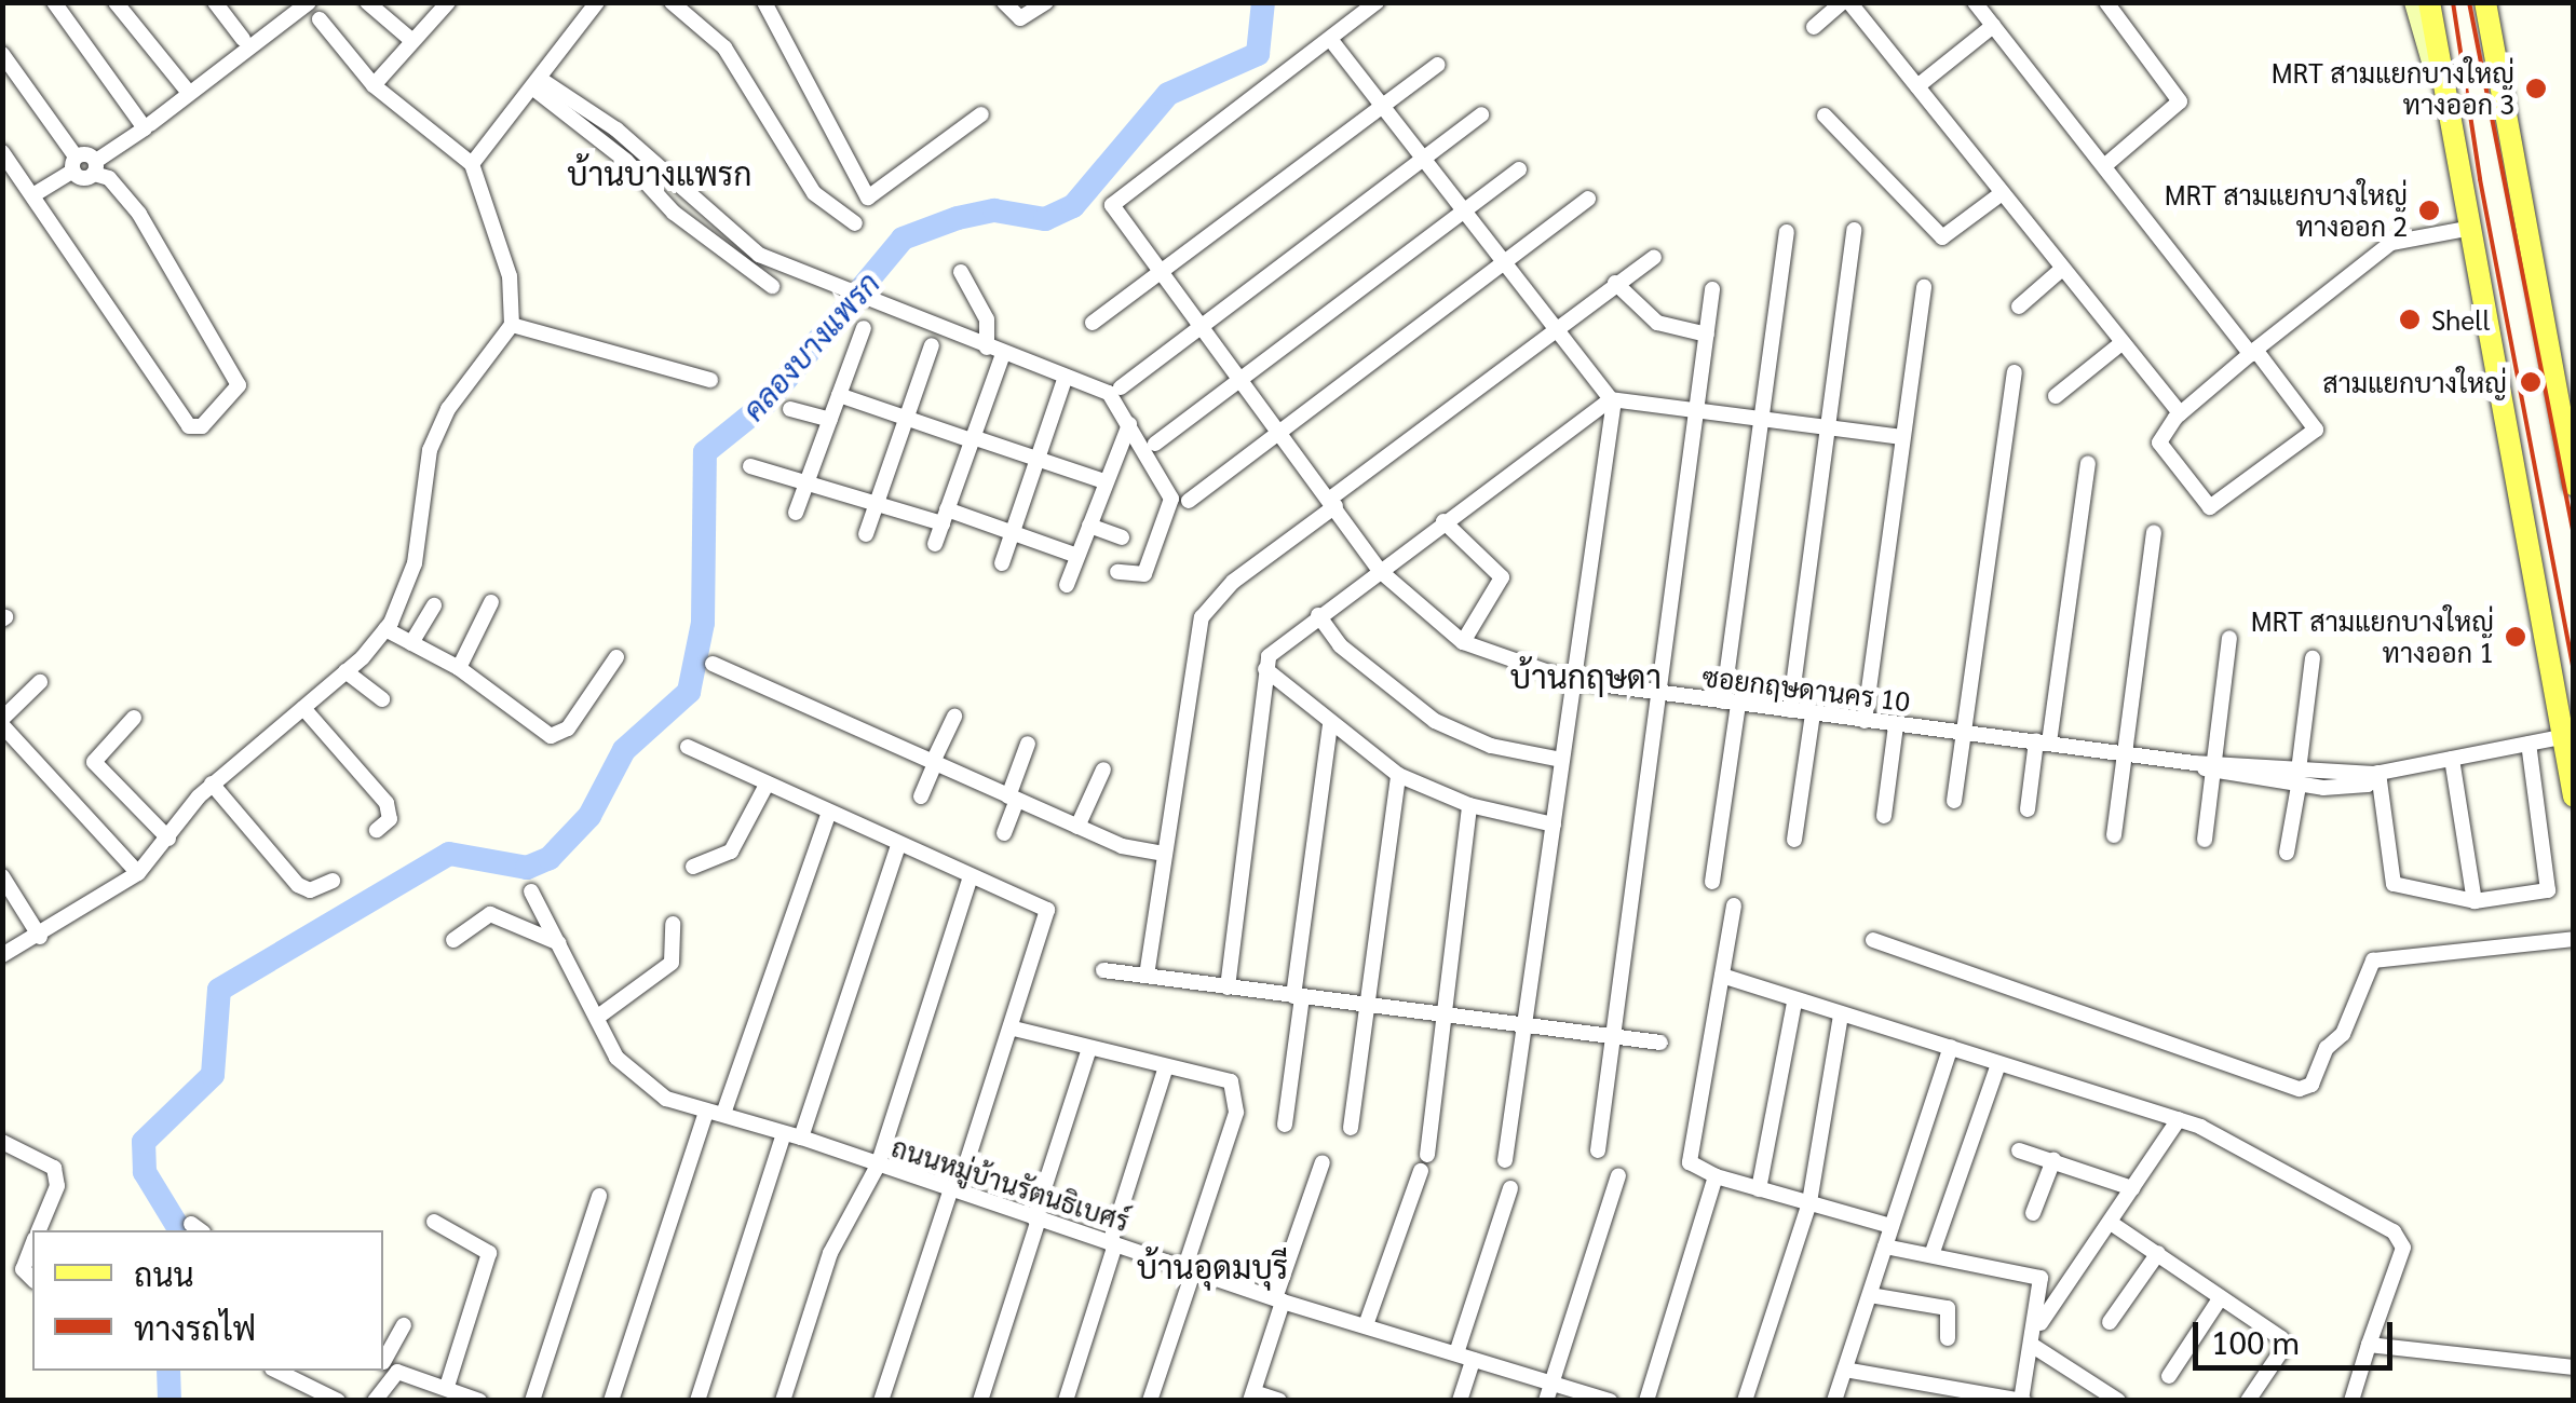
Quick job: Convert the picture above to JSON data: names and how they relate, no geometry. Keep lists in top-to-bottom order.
{
  "streets": {
    "street": ["ซอยกฤษดานคร 10", "ถนนหมู่บ้านรัตนธิเบศร์"]
  },
  "districts": ["บ้านบางแพรก", "บ้านกฤษดา", "บ้านอุดมบุรี"],
  "water": ["คลองบางแพรก"],
  "places": [
    "MRT สามแยกบางใหญ่ ทางออก 3",
    "MRT สามแยกบางใหญ่ ทางออก 2",
    "Shell",
    "สามแยกบางใหญ่",
    "MRT สามแยกบางใหญ่ ทางออก 1"
  ],
  "legend": ["ถนน", "ทางรถไฟ"],
  "scale_bar": "100 m"
}
